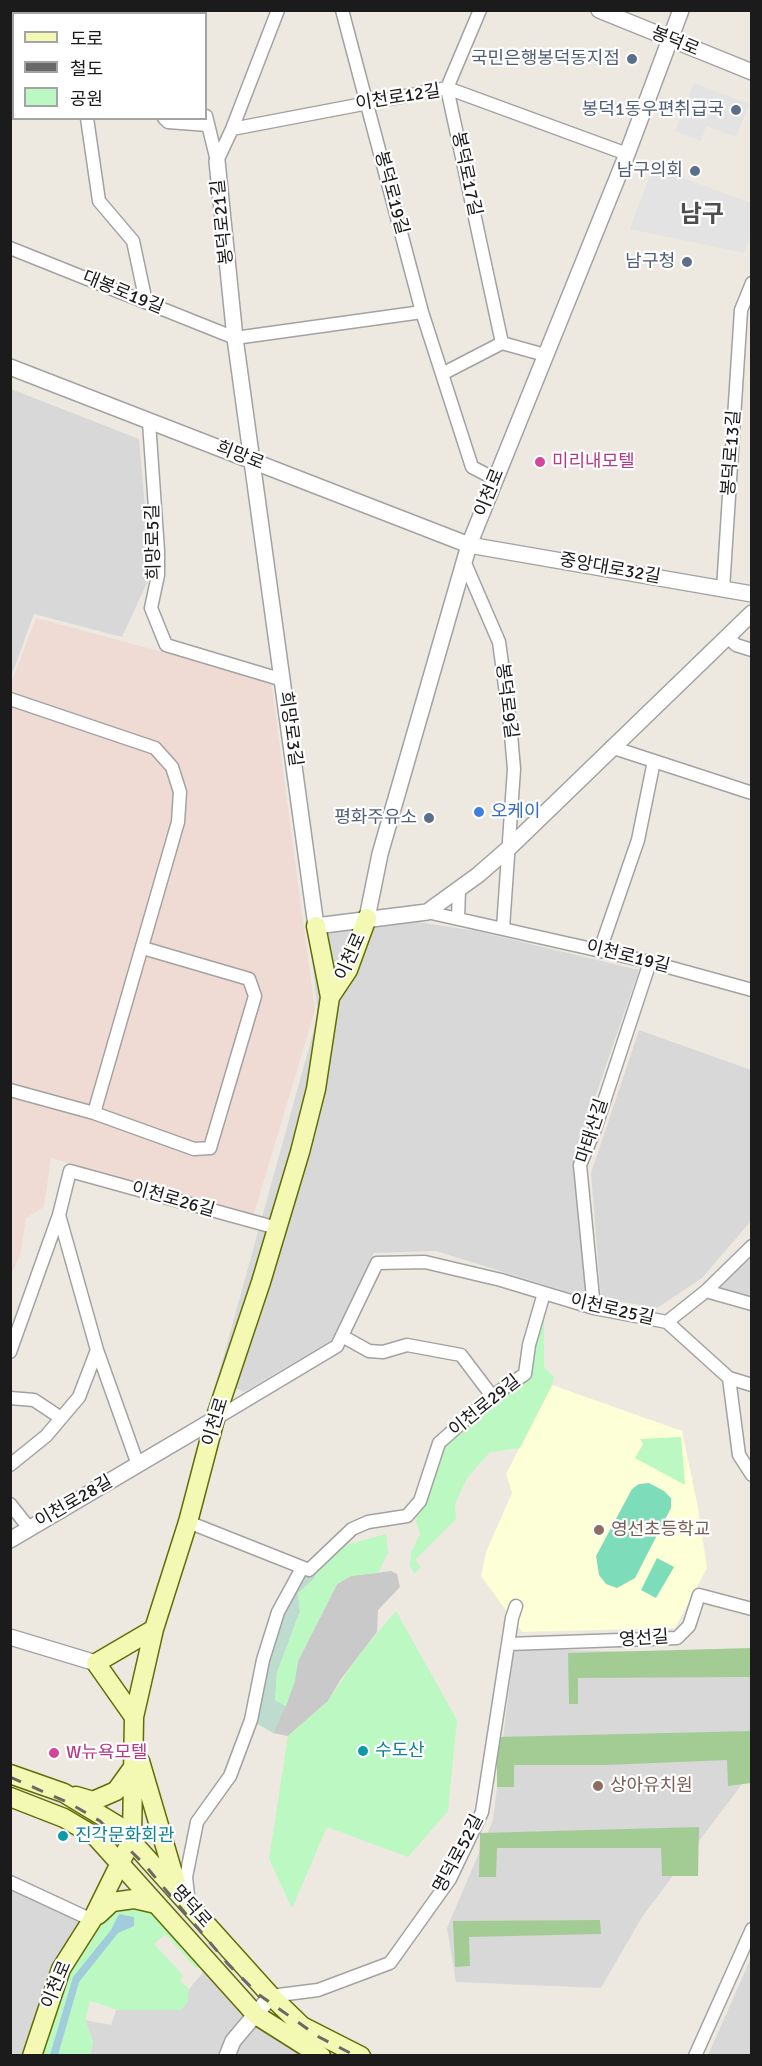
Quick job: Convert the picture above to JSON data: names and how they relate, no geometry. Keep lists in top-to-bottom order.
{
  "streets": {
    "main road": ["이천로", "희망로3길", "명덕로"],
    "street": [
      "봉덕로",
      "이천로12길",
      "봉덕로17길",
      "봉덕로19길",
      "봉덕로21길",
      "대봉로19길",
      "봉덕로13길",
      "희망로",
      "희망로5길",
      "중앙대로32길",
      "봉덕로9길",
      "이천로19길",
      "마태산길",
      "이천로26길",
      "이천로25길",
      "이천로29길",
      "이천로28길",
      "영선길",
      "명덕로52길"
    ]
  },
  "crossings": [
    ["봉덕로", "이천로"],
    ["이천로12길", "봉덕로17길"],
    ["이천로12길", "봉덕로19길"],
    ["이천로12길", "봉덕로21길"],
    ["이천로12길", "이천로"],
    ["봉덕로19길", "이천로"],
    ["봉덕로21길", "대봉로19길"],
    ["봉덕로21길", "희망로"],
    ["봉덕로21길", "희망로3길"],
    ["봉덕로13길", "중앙대로32길"],
    ["희망로", "이천로"],
    ["희망로", "희망로5길"],
    ["희망로", "중앙대로32길"],
    ["희망로", "희망로3길"],
    ["이천로", "중앙대로32길"],
    ["이천로", "봉덕로9길"],
    ["이천로", "희망로3길"],
    ["이천로", "이천로26길"],
    ["이천로", "이천로28길"],
    ["이천로", "명덕로"],
    ["희망로5길", "희망로3길"],
    ["이천로19길", "마태산길"],
    ["마태산길", "이천로25길"],
    ["이천로25길", "이천로29길"],
    ["영선길", "명덕로52길"],
    ["명덕로52길", "명덕로"]
  ],
  "districts": ["남구"],
  "places": [
    "국민은행봉덕동지점",
    "봉덕1동우편취급국",
    "남구의회",
    "남구청",
    "미리내모텔",
    "오케이",
    "평화주유소",
    "영선초등학교",
    "수도산",
    "W뉴욕모텔",
    "상아유치원",
    "진각문화회관"
  ],
  "legend": ["도로", "철도", "공원"]
}
